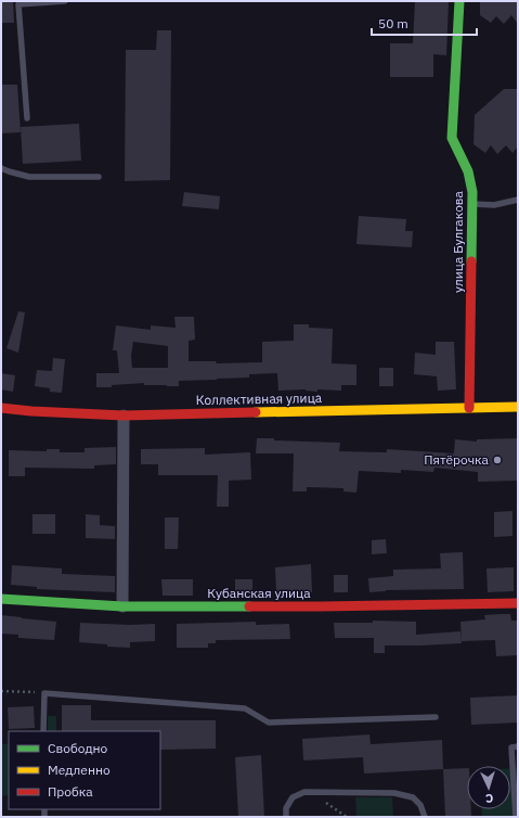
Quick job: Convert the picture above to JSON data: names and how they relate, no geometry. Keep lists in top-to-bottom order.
{
  "streets": {
    "street": ["улица Булгакова", "Коллективная улица", "Кубанская улица"]
  },
  "crossings": [
    ["улица Булгакова", "Коллективная улица"]
  ],
  "places": ["Пятёрочка"],
  "legend": ["Свободно", "Медленно", "Пробка"],
  "scale_bar": "50 m",
  "north": "bottom"
}
